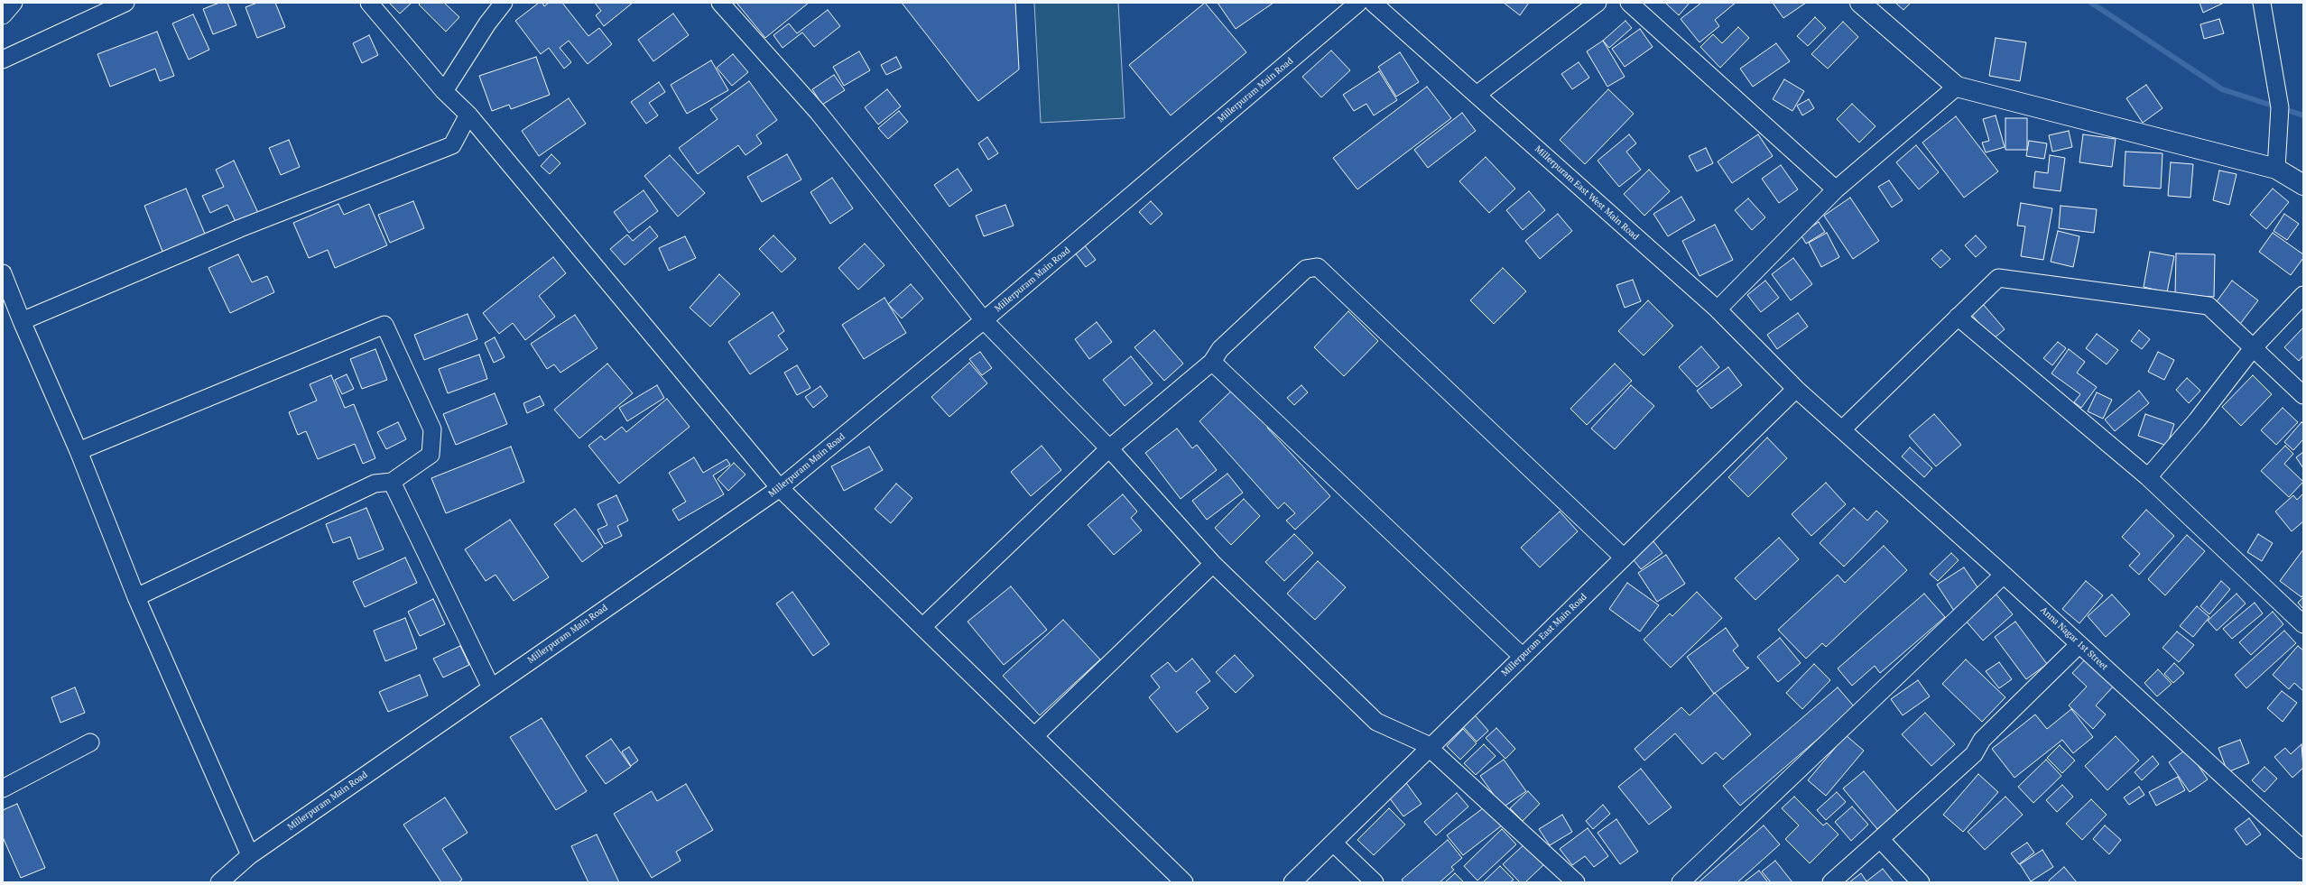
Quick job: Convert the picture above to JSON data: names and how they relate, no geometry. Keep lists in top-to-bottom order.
{
  "streets": {
    "street": [
      "Millerpuram Main Road",
      "Millerpuram East West Main Road",
      "Millerpuram East Main Road",
      "Anna Nagar 1st Street"
    ]
  },
  "crossings": [
    ["Millerpuram East West Main Road", "Millerpuram East Main Road"],
    ["Millerpuram East West Main Road", "Anna Nagar 1st Street"]
  ]
}
